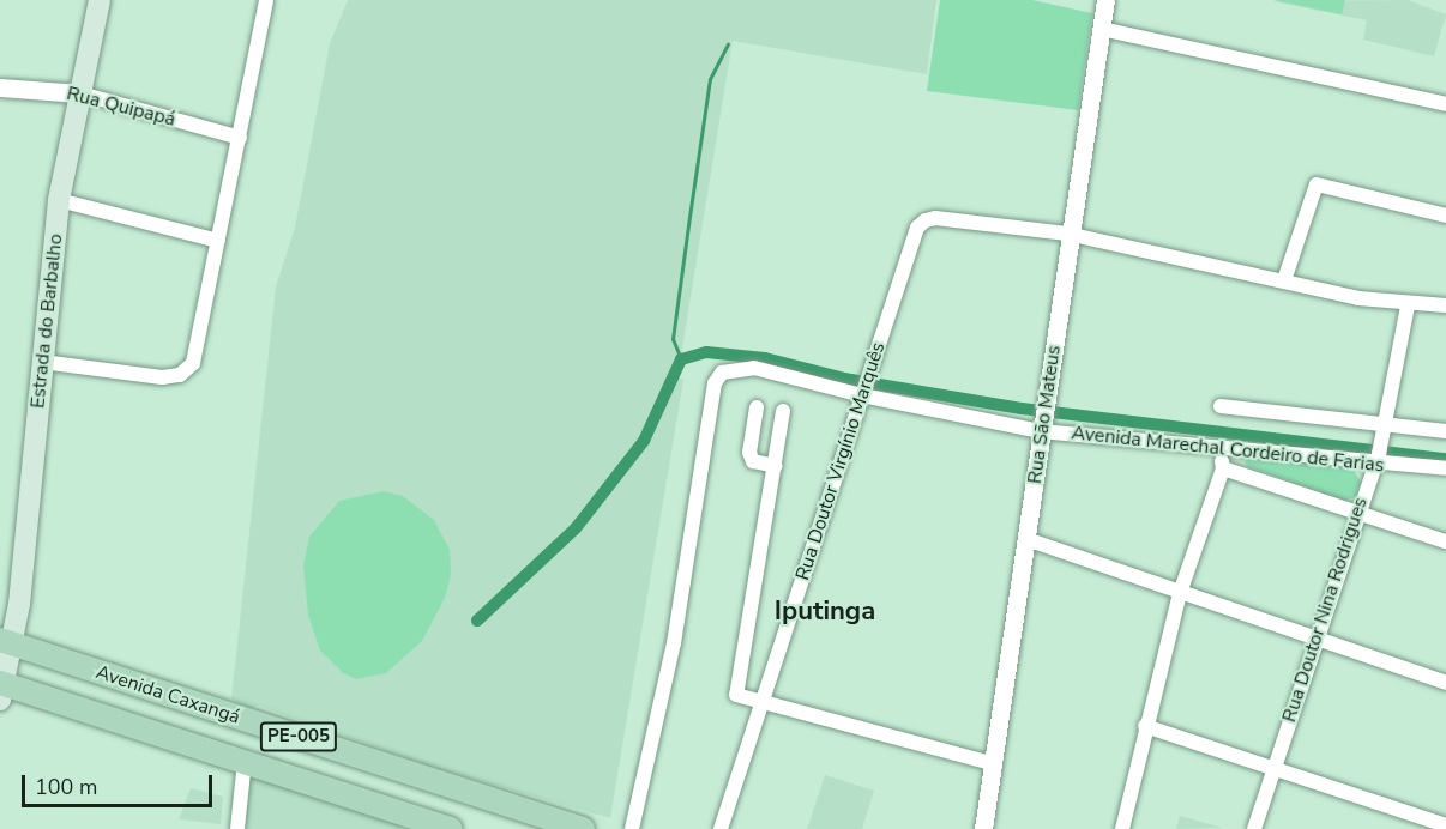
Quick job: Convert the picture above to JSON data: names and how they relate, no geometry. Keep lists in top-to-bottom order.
{
  "streets": {
    "main road": ["Estrada do Barbalho", "Avenida Caxangá", "PE-005"],
    "street": [
      "Rua Quipapá",
      "Rua São Mateus",
      "Avenida Marechal Cordeiro de Farias",
      "Rua Doutor Virgínio Marquês",
      "Rua Doutor Nina Rodrigues"
    ]
  },
  "crossings": [
    ["Rua Quipapá", "Estrada do Barbalho"],
    ["Estrada do Barbalho", "Avenida Caxangá"],
    ["Rua São Mateus", "Avenida Marechal Cordeiro de Farias"],
    ["Rua São Mateus", "Rua Doutor Virgínio Marquês"],
    ["Avenida Marechal Cordeiro de Farias", "Rua Doutor Virgínio Marquês"],
    ["Avenida Marechal Cordeiro de Farias", "Rua Doutor Nina Rodrigues"]
  ],
  "districts": ["Iputinga"],
  "scale_bar": "100 m"
}
